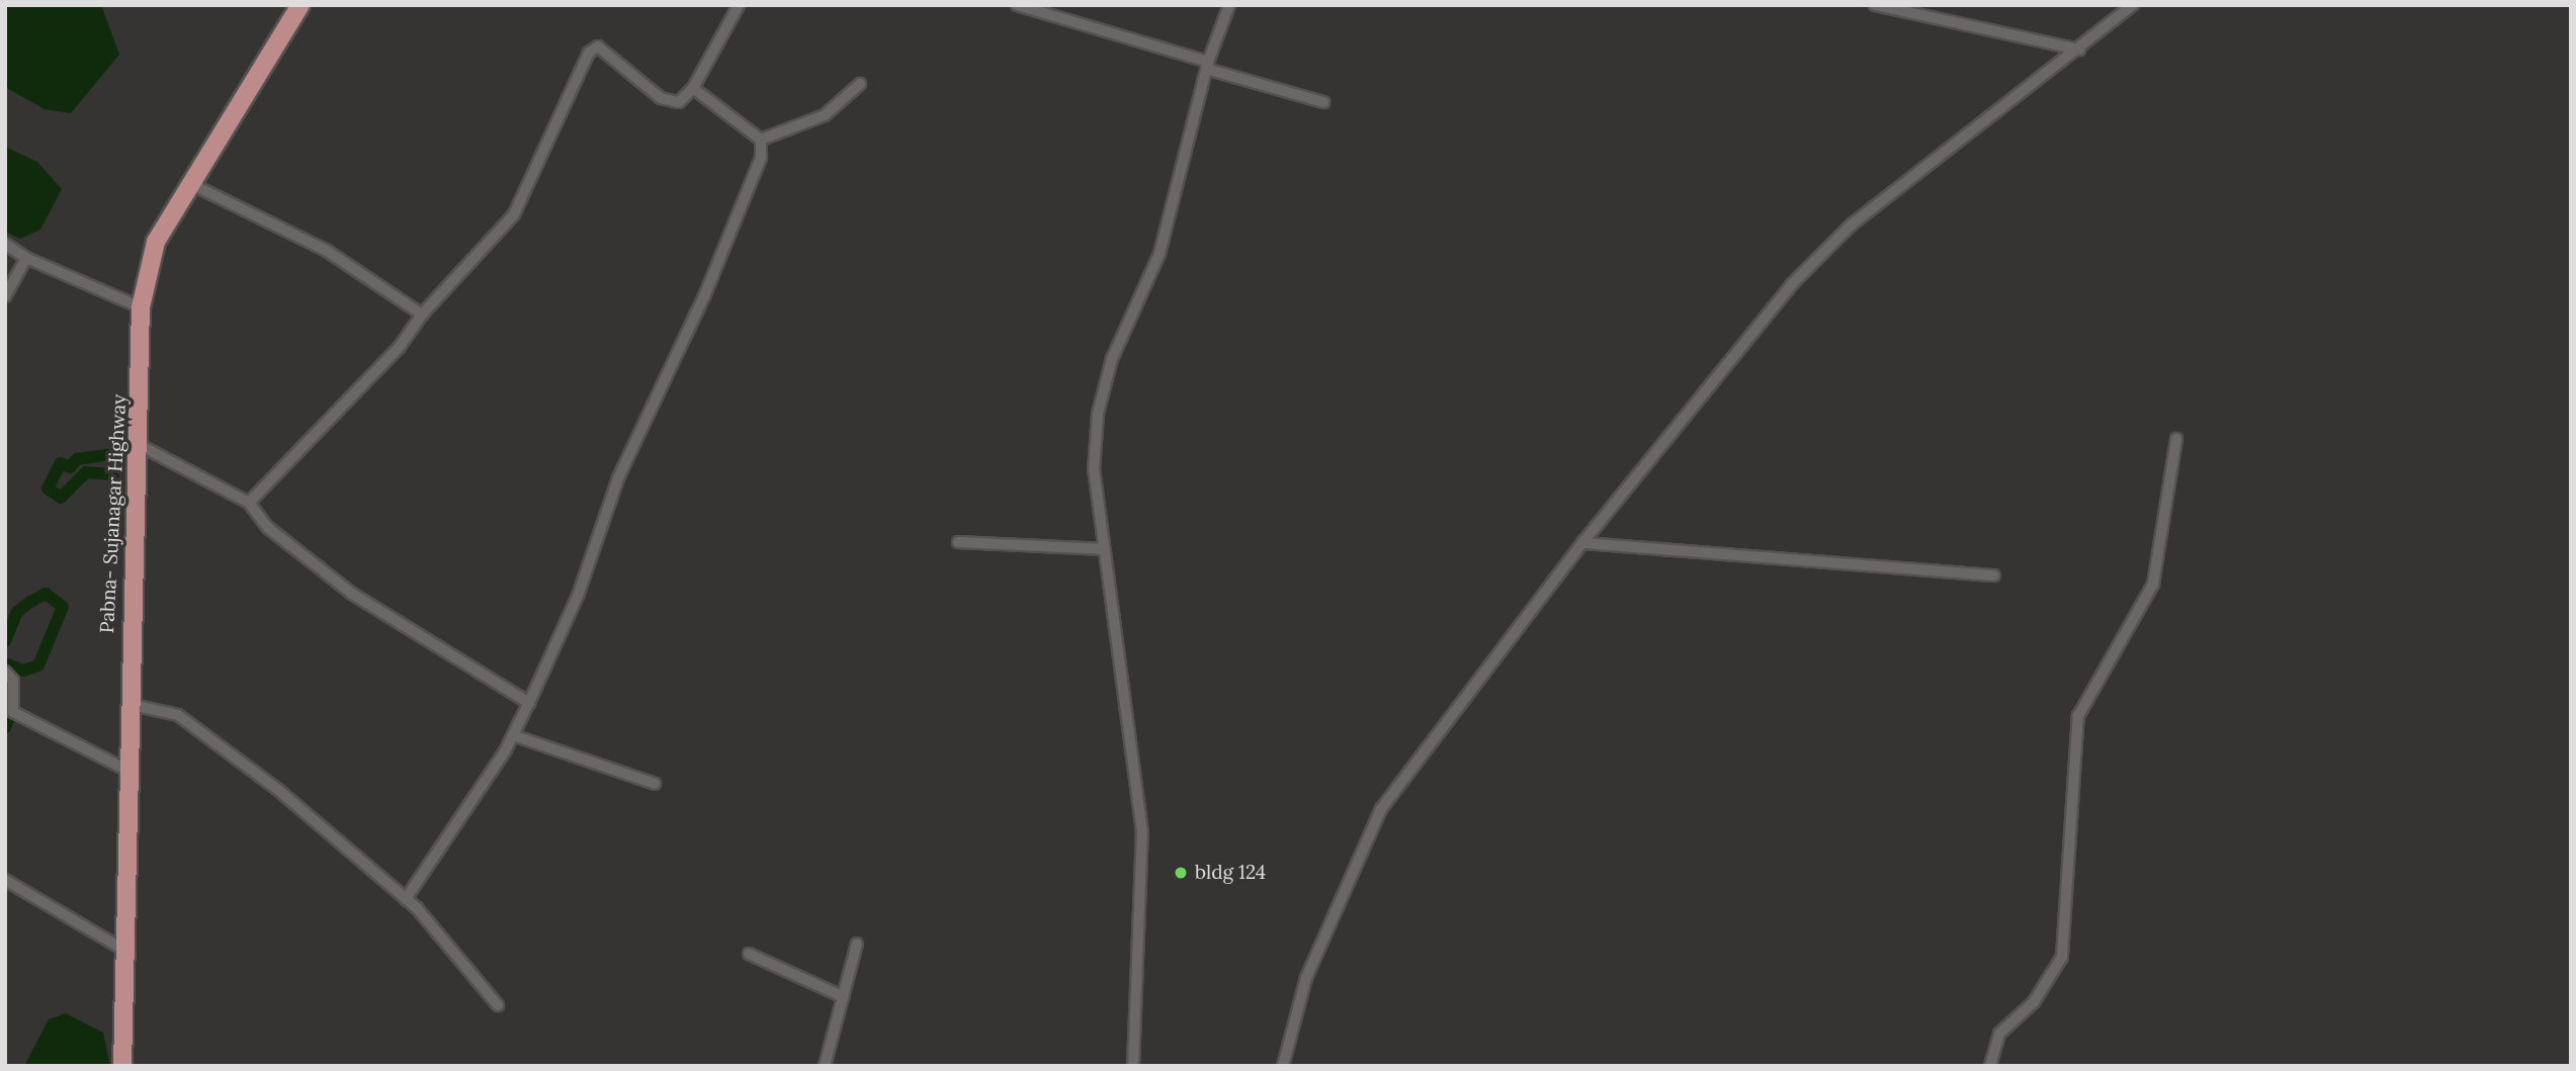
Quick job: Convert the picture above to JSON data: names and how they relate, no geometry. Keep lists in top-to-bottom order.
{
  "streets": {
    "main road": ["Pabna- Sujanagar Highway"]
  },
  "places": ["bldg 124"]
}
